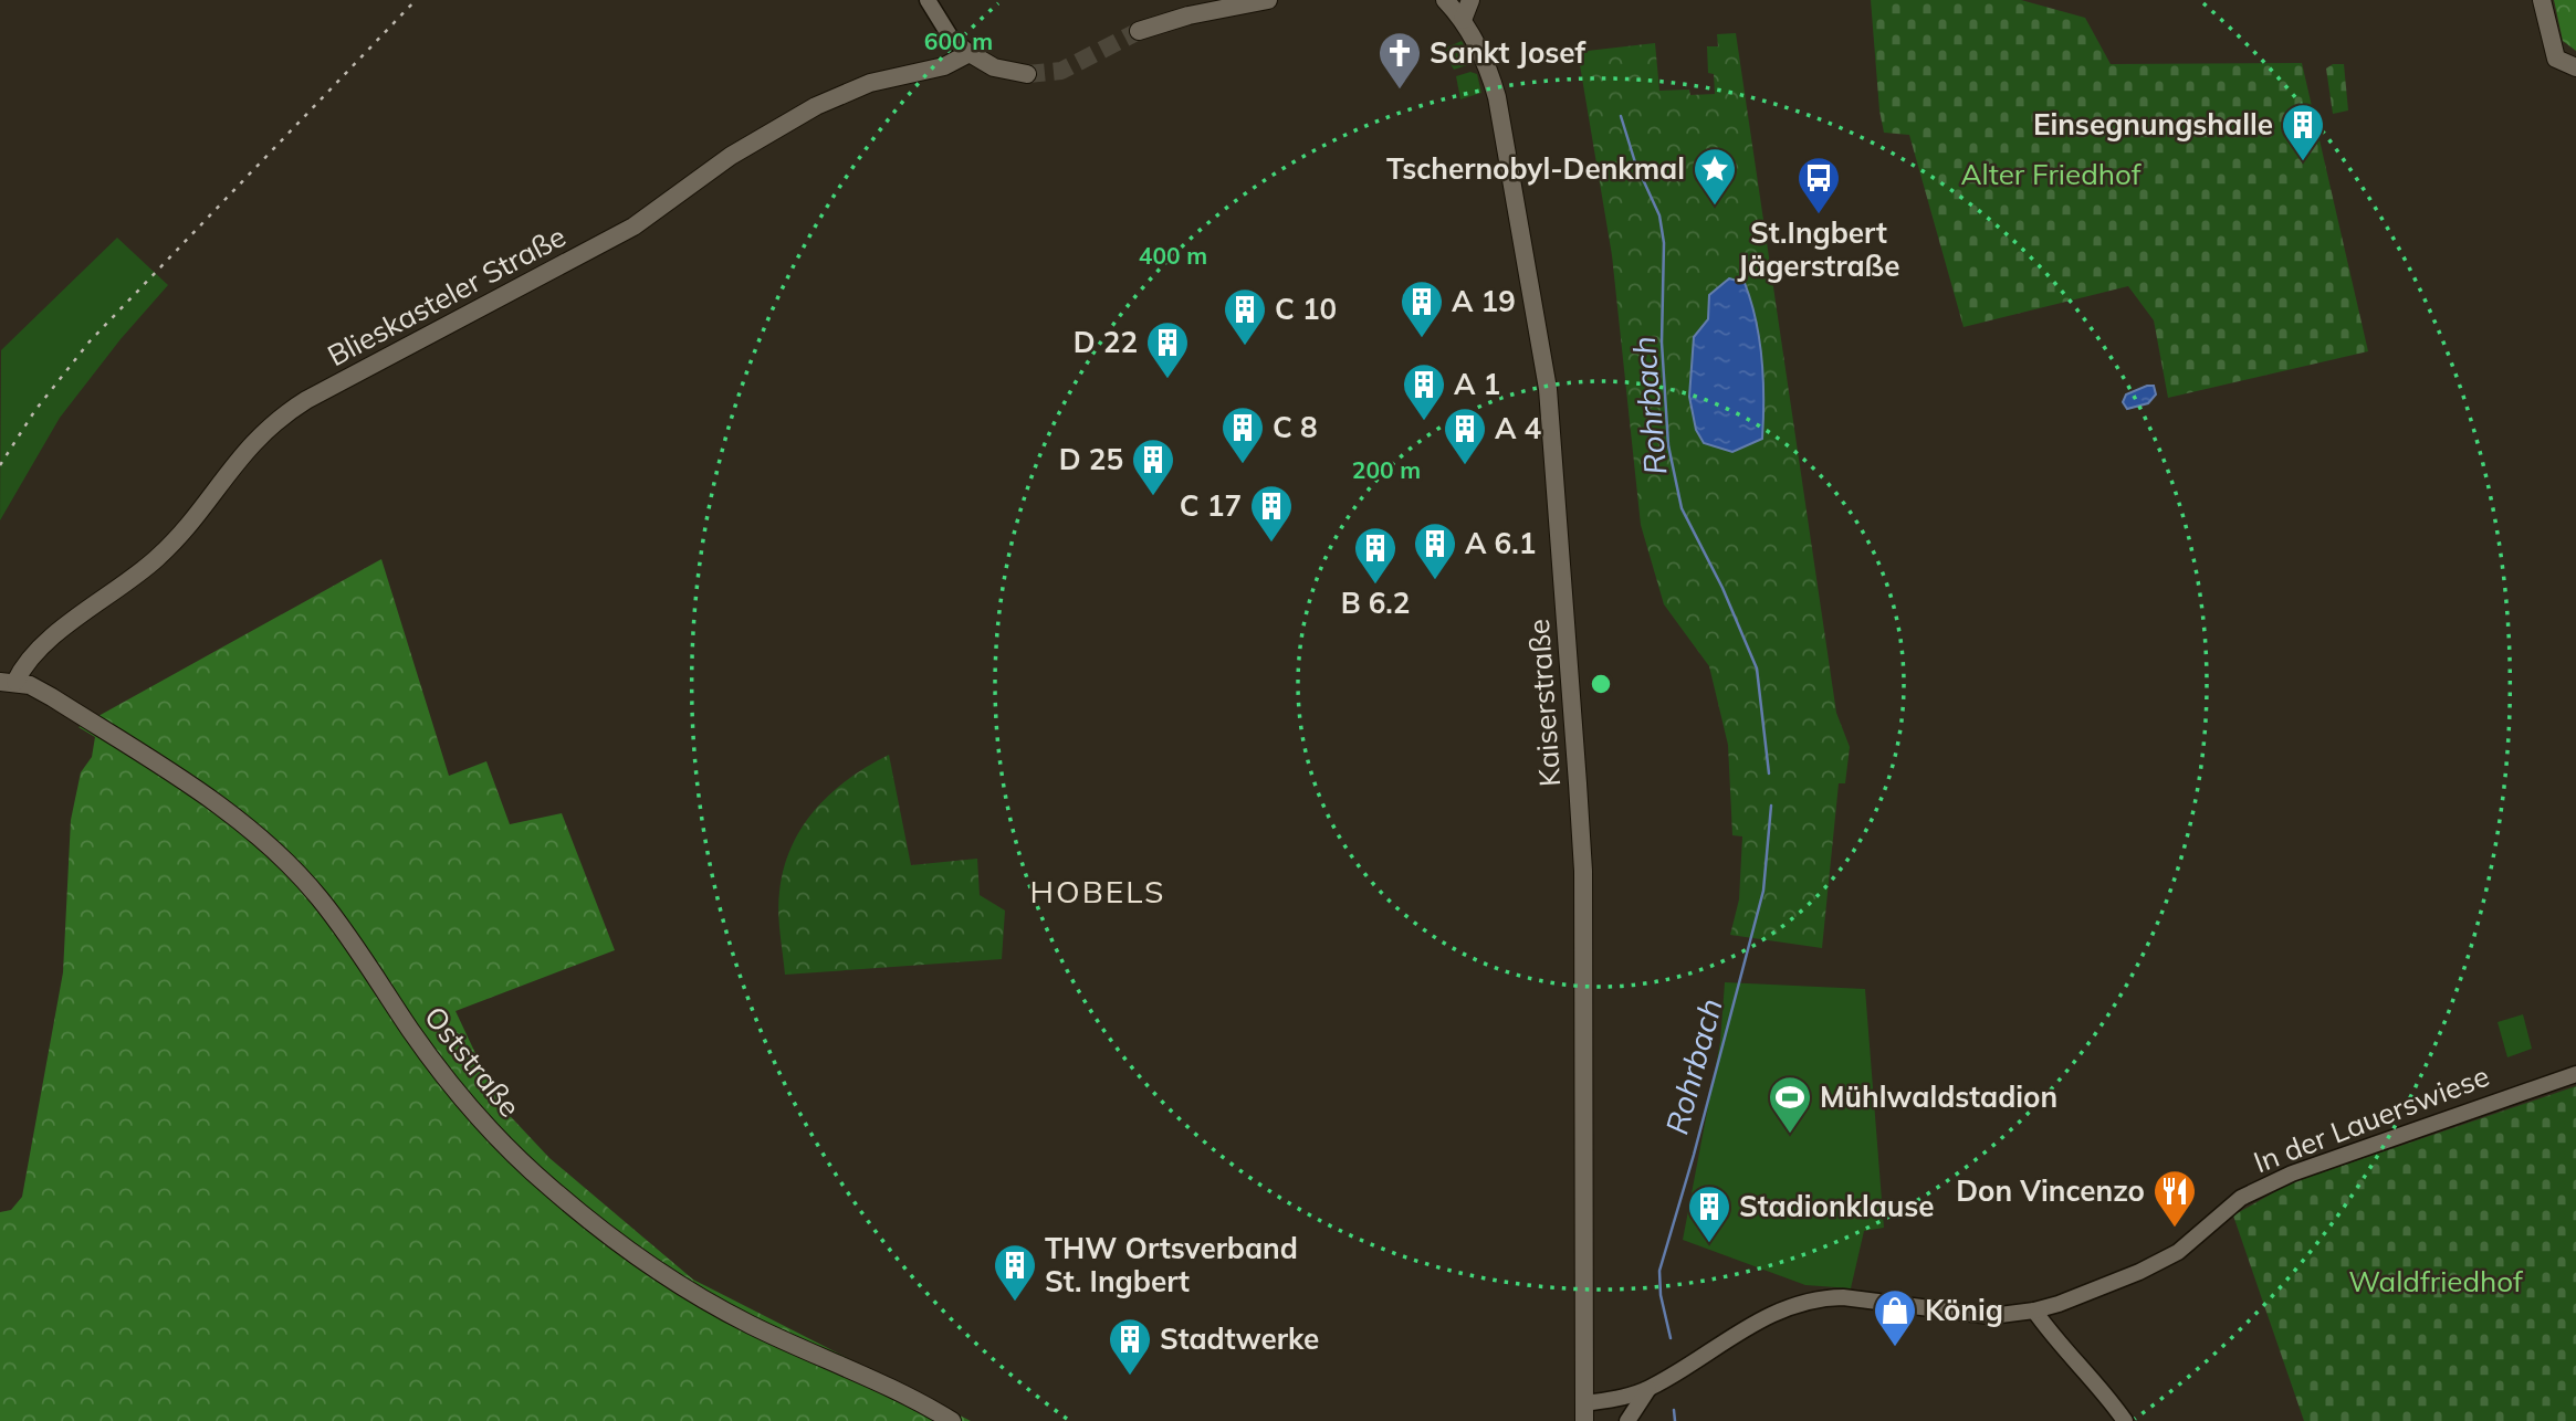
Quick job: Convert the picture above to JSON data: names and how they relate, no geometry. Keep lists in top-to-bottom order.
{
  "streets": {
    "main road": ["Blieskasteler Straße", "Kaiserstraße", "Oststraße"],
    "street": ["In der Lauerswiese"]
  },
  "crossings": [
    ["Blieskasteler Straße", "Oststraße"]
  ],
  "districts": ["HOBELS"],
  "water": ["Rohrbach"],
  "parks": ["Alter Friedhof", "Waldfriedhof"],
  "places": {
    "church": ["Sankt Josef"],
    "building": [
      "Einsegnungshalle",
      "A 19",
      "C 10",
      "D 22",
      "A 1",
      "C 8",
      "A 4",
      "D 25",
      "C 17",
      "A 6.1",
      "B 6.2",
      "Stadionklause",
      "THW Ortsverband St. Ingbert",
      "Stadtwerke"
    ],
    "place": ["Tschernobyl-Denkmal"],
    "bus stop": ["St.Ingbert Jägerstraße"],
    "sports": ["Mühlwaldstadion"],
    "restaurant": ["Don Vincenzo"],
    "shop": ["König"]
  },
  "rings": ["600 m", "400 m", "200 m"]
}
